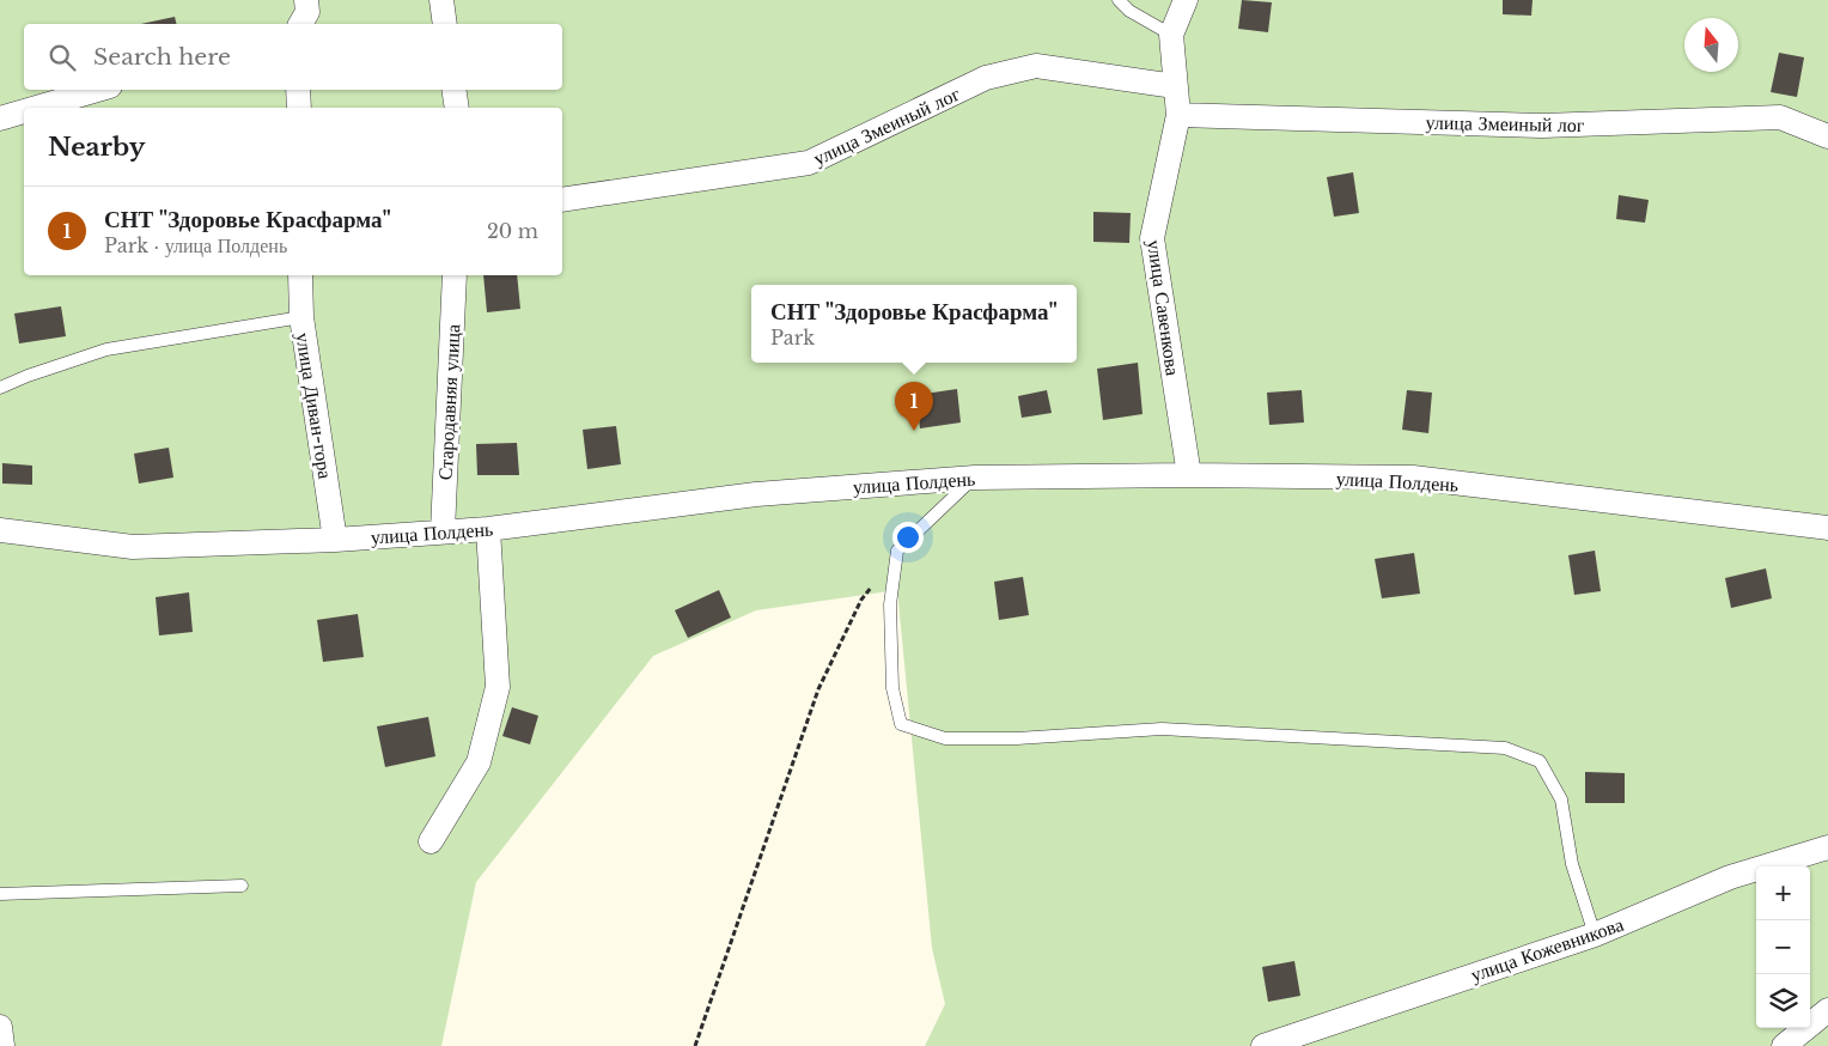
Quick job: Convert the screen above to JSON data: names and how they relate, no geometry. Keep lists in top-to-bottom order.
{
  "streets": {
    "street": [
      "улица Змеиный лог",
      "улица Савенкова",
      "Стародавняя улица",
      "улица Диван-гора",
      "улица Полдень",
      "улица Кожевникова"
    ]
  },
  "crossings": [
    ["улица Змеиный лог", "улица Савенкова"],
    ["улица Савенкова", "улица Полдень"],
    ["Стародавняя улица", "улица Полдень"],
    ["улица Диван-гора", "улица Полдень"]
  ],
  "north": "top",
  "page": {
    "search": "Search here",
    "heading": "Nearby",
    "list": [
      {
        "mark": "1",
        "name": "СНТ \"Здоровье Красфарма\"",
        "note": "Park · улица Полдень",
        "value": "20 m"
      }
    ],
    "popup": ["СНТ \"Здоровье Красфарма\"", "Park"],
    "pins": "1",
    "map_buttons": ["+", "−"]
  }
}
